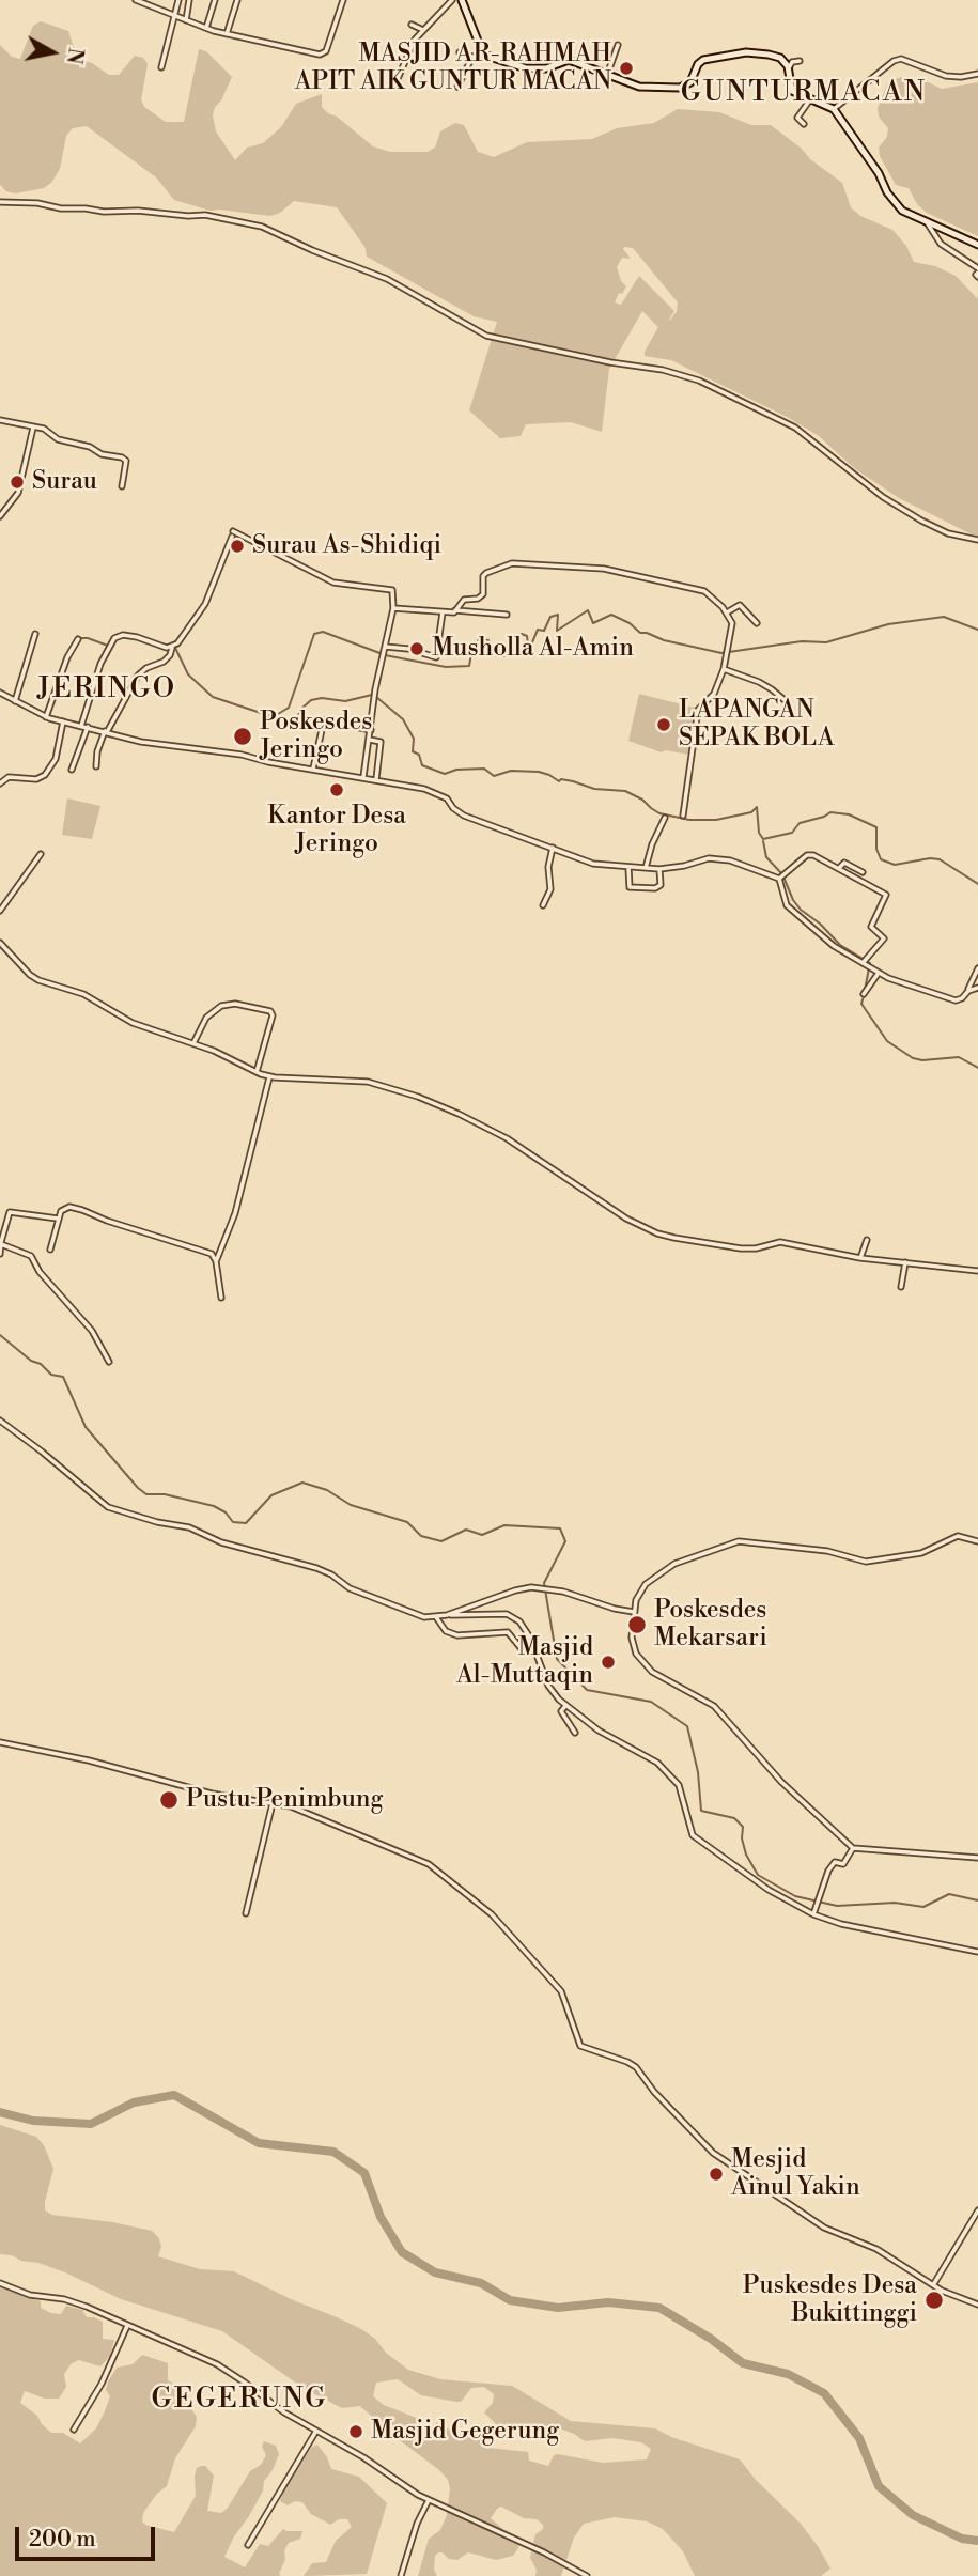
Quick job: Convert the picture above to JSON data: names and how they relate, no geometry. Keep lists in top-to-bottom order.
{
  "districts": ["GUNTURMACAN", "JERINGO", "GEGERUNG"],
  "places": [
    "MASJID AR-RAHMAH APIT AIK GUNTUR MACAN",
    "Surau",
    "Surau As-Shidiqi",
    "Musholla Al-Amin",
    "LAPANGAN SEPAK BOLA",
    "Poskesdes Jeringo",
    "Kantor Desa Jeringo",
    "Poskesdes Mekarsari",
    "Masjid Al-Muttaqin",
    "Pustu Penimbung",
    "Mesjid Ainul Yakin",
    "Puskesdes Desa Bukittinggi",
    "Masjid Gegerung"
  ],
  "scale_bar": "200 m",
  "north": "right"
}
